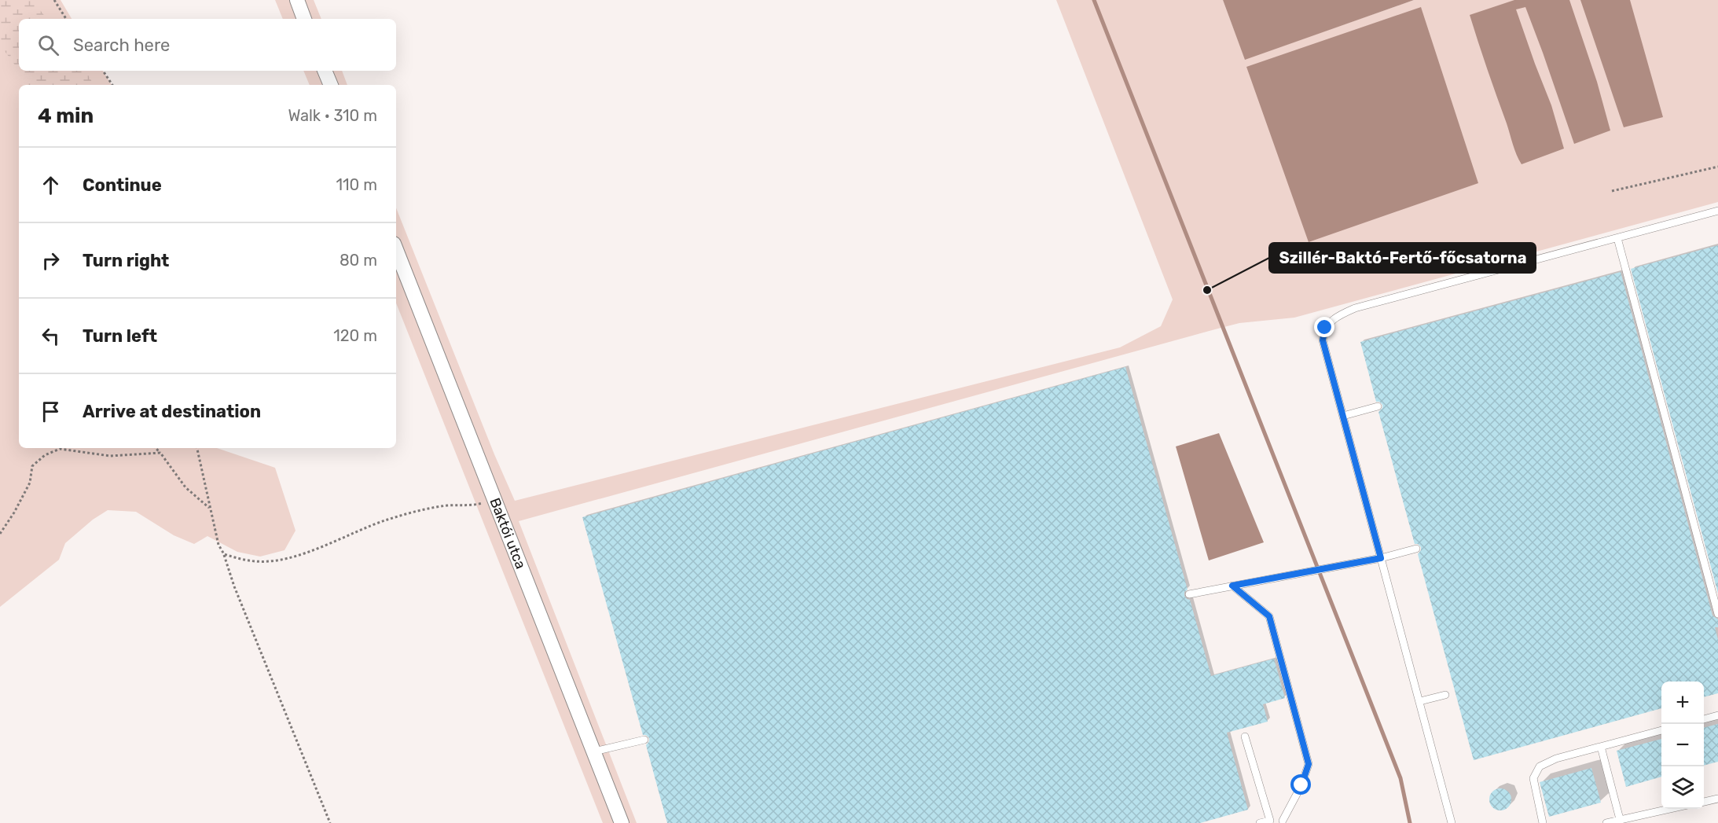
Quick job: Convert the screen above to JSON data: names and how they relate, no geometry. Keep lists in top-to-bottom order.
{
  "streets": {
    "street": ["Baktói utca"]
  },
  "places": ["Szillér-Baktó-Fertő-főcsatorna"],
  "page": {
    "search": "Search here",
    "heading": ["4 min", "Walk · 310 m"],
    "list": [
      ["Continue", "110 m"],
      ["Turn right", "80 m"],
      ["Turn left", "120 m"],
      "Arrive at destination"
    ],
    "map_buttons": ["+", "−"]
  }
}
